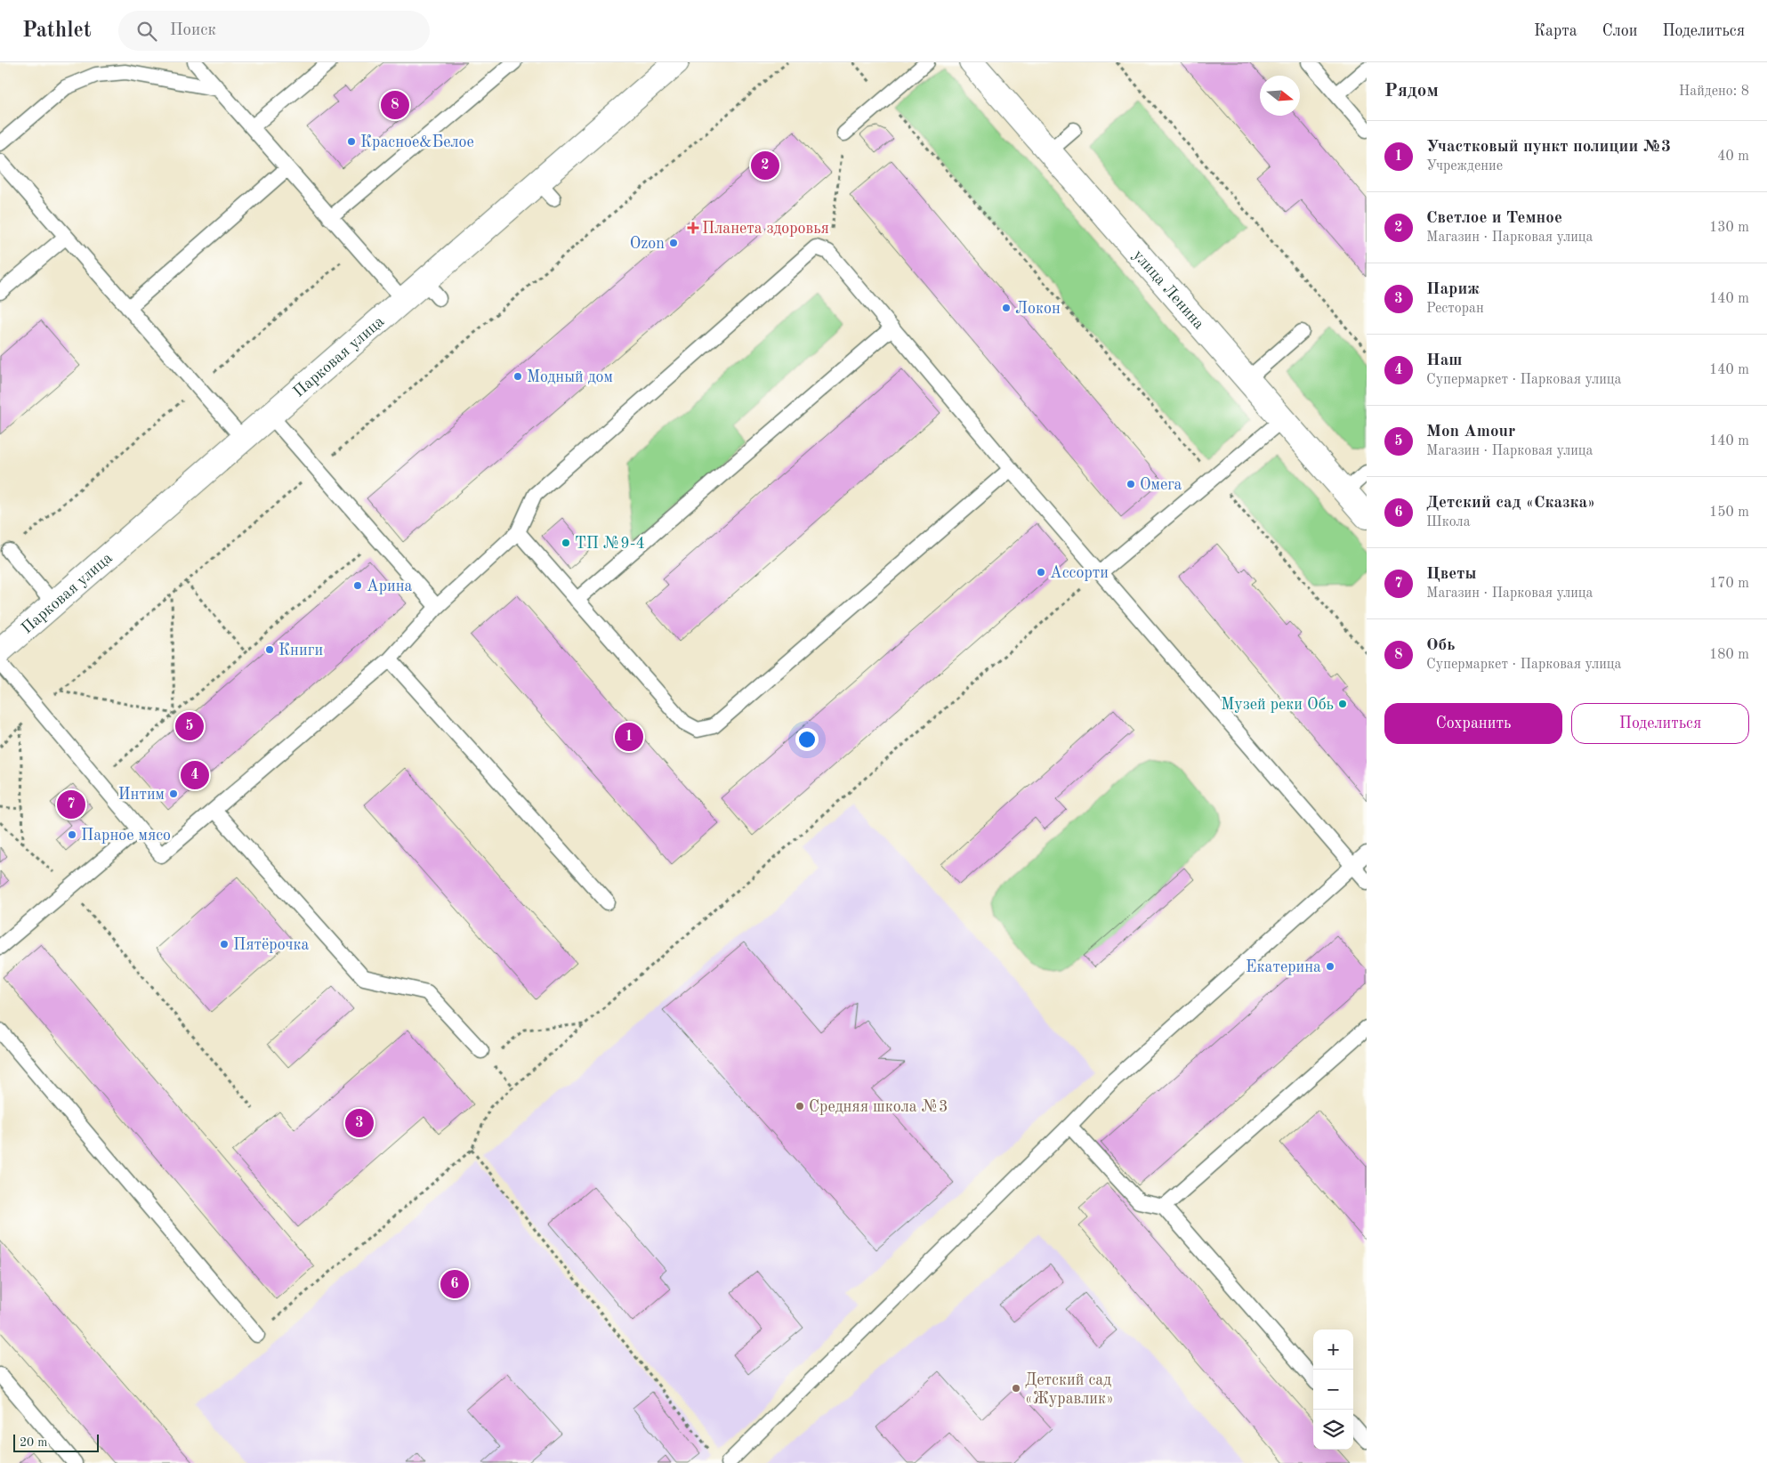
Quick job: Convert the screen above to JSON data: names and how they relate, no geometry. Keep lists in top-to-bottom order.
{
  "streets": {
    "main road": ["улица Ленина", "Парковая улица"]
  },
  "places": {
    "other": [
      "Красное&Белое",
      "Ozon",
      "Локон",
      "Модный дом",
      "Омега",
      "ТП №9-4",
      "Ассорти",
      "Арина",
      "Книги",
      "Музей реки Обь",
      "Интим",
      "Парное мясо",
      "Пятёрочка",
      "Екатерина",
      "Средняя школа №3",
      "Детский сад «Журавлик»"
    ],
    "health": ["Планета здоровья"]
  },
  "scale_bar": "20 m",
  "north": "right",
  "page": {
    "header": "Pathlet",
    "search": "Поиск",
    "nav": ["Карта", "Слои", "Поделиться"],
    "heading": ["Рядом", "Найдено: 8"],
    "pins": [
      "8",
      "2",
      "5",
      "1",
      "4",
      "7",
      "3",
      "6"
    ],
    "list": [
      {
        "mark": "1",
        "name": "Участковый пункт полиции №3",
        "note": "Учреждение",
        "value": "40 m"
      },
      {
        "mark": "2",
        "name": "Светлое и Темное",
        "note": "Магазин · Парковая улица",
        "value": "130 m"
      },
      {
        "mark": "3",
        "name": "Париж",
        "note": "Ресторан",
        "value": "140 m"
      },
      {
        "mark": "4",
        "name": "Наш",
        "note": "Супермаркет · Парковая улица",
        "value": "140 m"
      },
      {
        "mark": "5",
        "name": "Mon Amour",
        "note": "Магазин · Парковая улица",
        "value": "140 m"
      },
      {
        "mark": "6",
        "name": "Детский сад «Сказка»",
        "note": "Школа",
        "value": "150 m"
      },
      {
        "mark": "7",
        "name": "Цветы",
        "note": "Магазин · Парковая улица",
        "value": "170 m"
      },
      {
        "mark": "8",
        "name": "Обь",
        "note": "Супермаркет · Парковая улица",
        "value": "180 m"
      }
    ],
    "buttons": ["Сохранить", "Поделиться"],
    "map_buttons": ["+", "−"],
    "scale": "20 m"
  }
}
